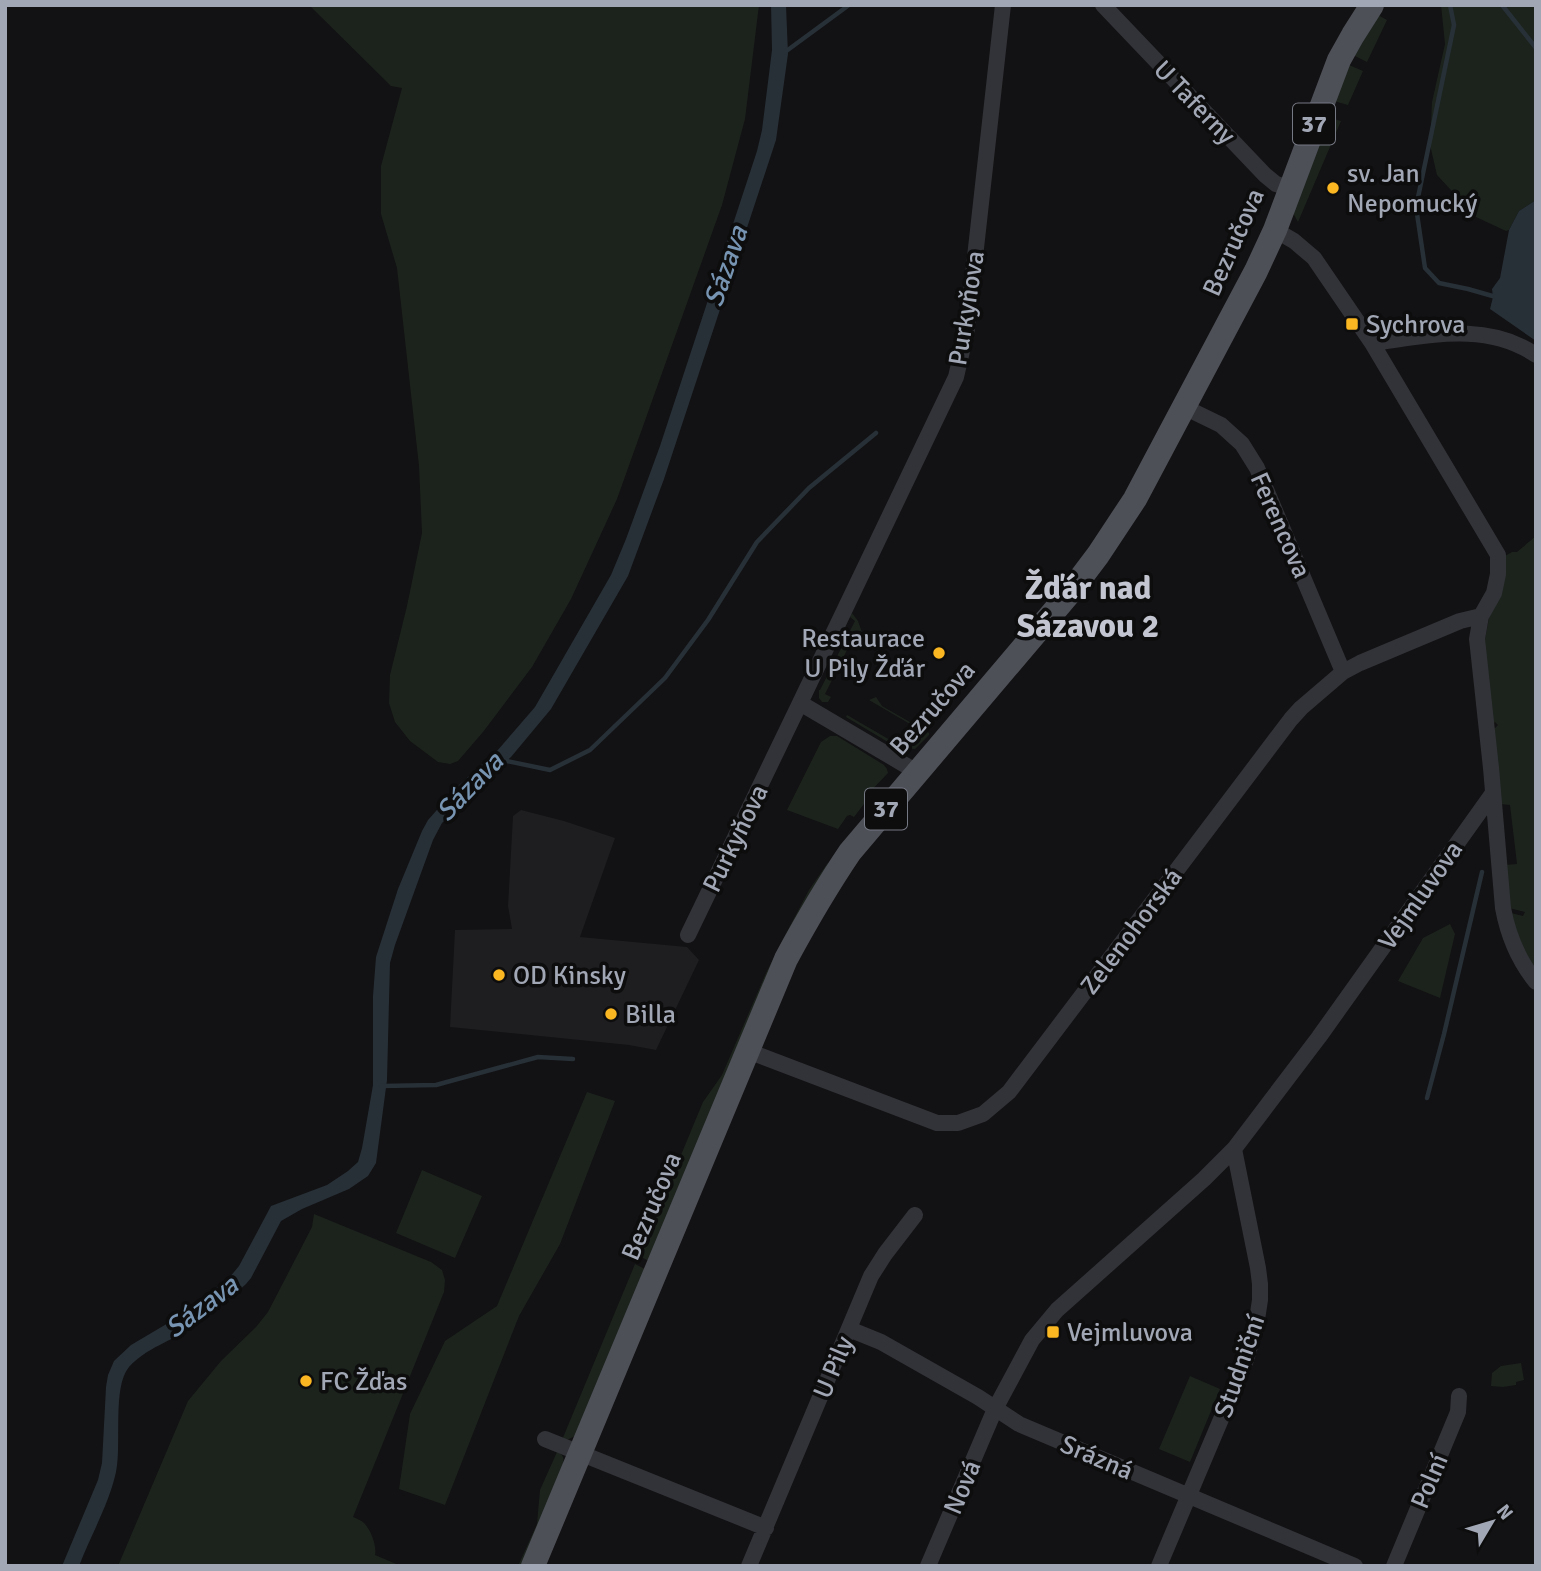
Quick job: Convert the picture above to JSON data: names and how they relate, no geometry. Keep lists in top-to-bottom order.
{
  "streets": {
    "main road": ["37", "Bezručova"],
    "street": [
      "U Taferny",
      "Purkyňova",
      "Ferencova",
      "Vejmluvova",
      "Zelenohorská",
      "Studniční",
      "U Pily",
      "Srázná",
      "Polní",
      "Nová"
    ]
  },
  "crossings": [
    ["U Taferny", "Bezručova"],
    ["Bezručova", "Ferencova"],
    ["Bezručova", "Zelenohorská"],
    ["Ferencova", "Zelenohorská"],
    ["Vejmluvova", "Studniční"],
    ["Vejmluvova", "Srázná"],
    ["Vejmluvova", "Nová"],
    ["Studniční", "Srázná"],
    ["U Pily", "Srázná"],
    ["Srázná", "Nová"]
  ],
  "districts": ["Žďár nad Sázavou 2"],
  "water": ["Sázava"],
  "places": {
    "other": [
      "sv. Jan Nepomucký",
      "Restaurace U Pily Žďár",
      "OD Kinsky",
      "Billa",
      "FC Žďas"
    ],
    "transit": ["Sychrova", "Vejmluvova"]
  },
  "north": "top right"
}
